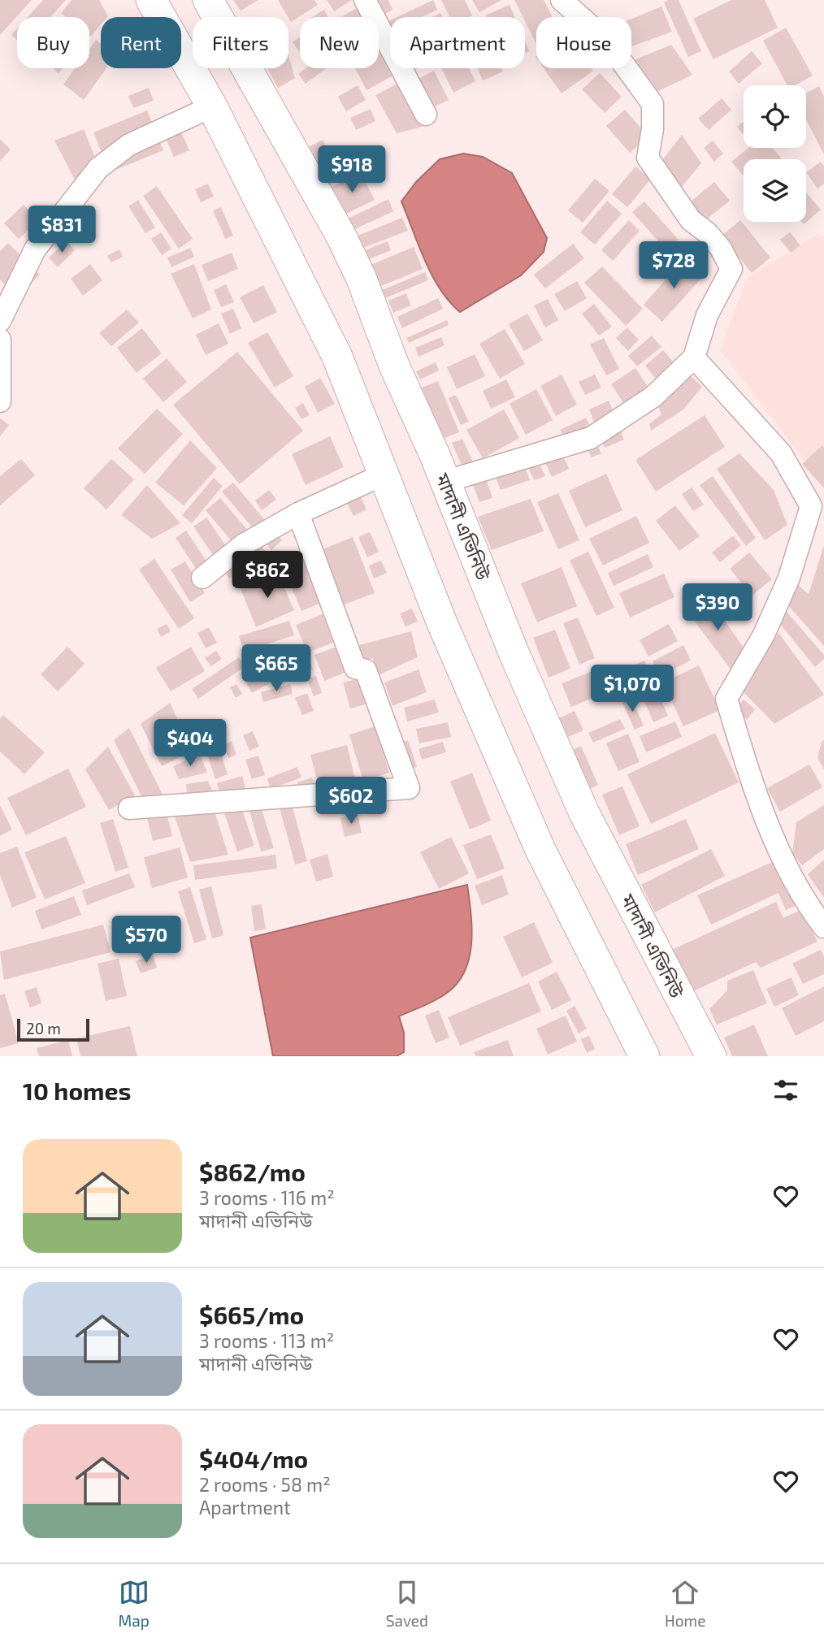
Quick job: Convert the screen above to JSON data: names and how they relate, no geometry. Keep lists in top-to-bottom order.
{
  "streets": {
    "main road": ["মাদানী এভিনিউ"]
  },
  "scale_bar": "20 m",
  "page": {
    "chip": [
      "Buy",
      "Rent",
      "Filters",
      "New",
      "Apartment",
      "House"
    ],
    "price": [
      "$918",
      "$831",
      "$728",
      "$862",
      "$390",
      "$665",
      "$1,070",
      "$404",
      "$602",
      "$570"
    ],
    "scale": "20 m",
    "heading": "10 homes",
    "list": [
      {
        "name": "$862/mo",
        "note": "3 rooms · 116 m² · মাদানী এভিনিউ"
      },
      {
        "name": "$665/mo",
        "note": "3 rooms · 113 m² · মাদানী এভিনিউ"
      },
      {
        "name": "$404/mo",
        "note": "2 rooms · 58 m² · Apartment"
      }
    ],
    "tabs": ["Map", "Saved", "Home"]
  }
}
